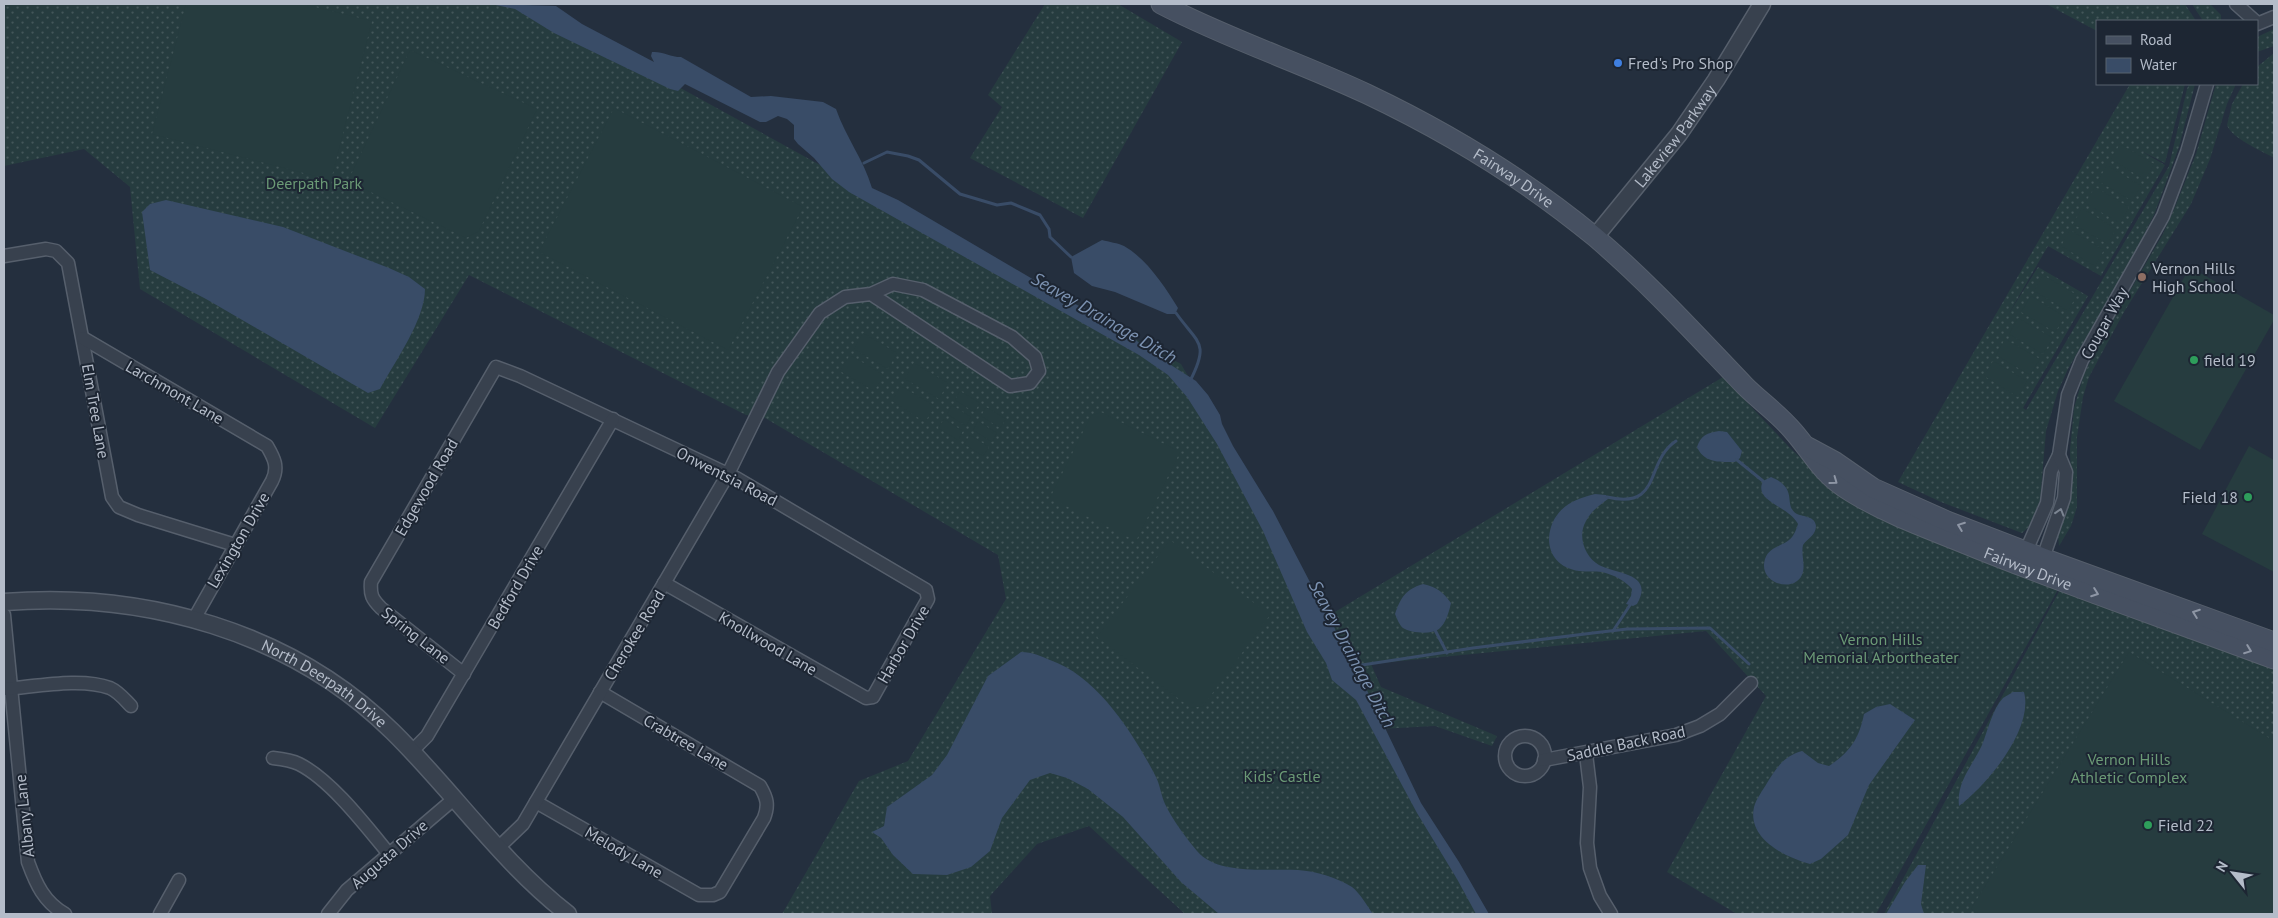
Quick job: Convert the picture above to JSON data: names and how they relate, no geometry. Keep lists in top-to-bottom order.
{
  "streets": {
    "main road": ["Fairway Drive"],
    "street": [
      "Lakeview Parkway",
      "Cougar Way",
      "Larchmont Lane",
      "Elm Tree Lane",
      "Onwentsia Road",
      "Edgewood Road",
      "Lexington Drive",
      "Bedford Drive",
      "Spring Lane",
      "Cherokee Road",
      "Knollwood Lane",
      "Harbor Drive",
      "North Deerpath Drive",
      "Crabtree Lane",
      "Saddle Back Road",
      "Albany Lane",
      "Melody Lane",
      "Augusta Drive"
    ]
  },
  "crossings": [
    ["Lakeview Parkway", "Fairway Drive"],
    ["Fairway Drive", "Cougar Way"],
    ["Larchmont Lane", "Elm Tree Lane"],
    ["Larchmont Lane", "Lexington Drive"],
    ["Elm Tree Lane", "Lexington Drive"],
    ["Onwentsia Road", "Edgewood Road"],
    ["Onwentsia Road", "Bedford Drive"],
    ["Onwentsia Road", "Cherokee Road"],
    ["Onwentsia Road", "Harbor Drive"],
    ["Edgewood Road", "Spring Lane"],
    ["Lexington Drive", "North Deerpath Drive"],
    ["Bedford Drive", "Spring Lane"],
    ["Bedford Drive", "North Deerpath Drive"],
    ["Cherokee Road", "Knollwood Lane"],
    ["Cherokee Road", "North Deerpath Drive"],
    ["Cherokee Road", "Crabtree Lane"],
    ["Cherokee Road", "Melody Lane"],
    ["Knollwood Lane", "Harbor Drive"],
    ["North Deerpath Drive", "Augusta Drive"],
    ["Crabtree Lane", "Melody Lane"]
  ],
  "water": ["Seavey Drainage Ditch"],
  "parks": [
    "Deerpath Park",
    "Vernon Hills Memorial Arbortheater",
    "Vernon Hills Athletic Complex",
    "Kids’ Castle"
  ],
  "places": [
    "Fred's Pro Shop",
    "Vernon Hills High School",
    "field 19",
    "Field 18",
    "Field 22"
  ],
  "legend": ["Road", "Water"],
  "north": "top left"
}
